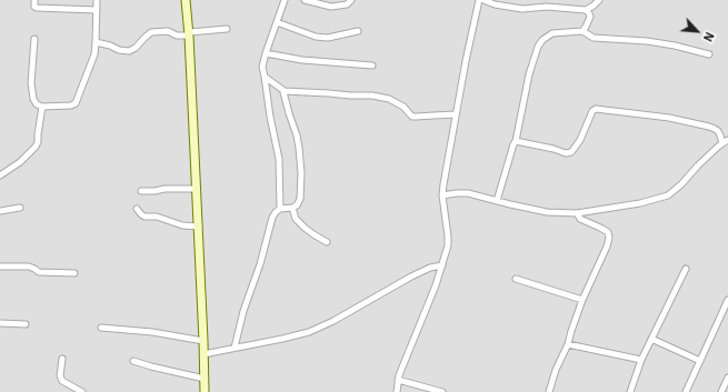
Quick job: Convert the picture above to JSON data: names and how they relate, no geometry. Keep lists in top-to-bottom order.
{
  "north": "bottom right"
}
